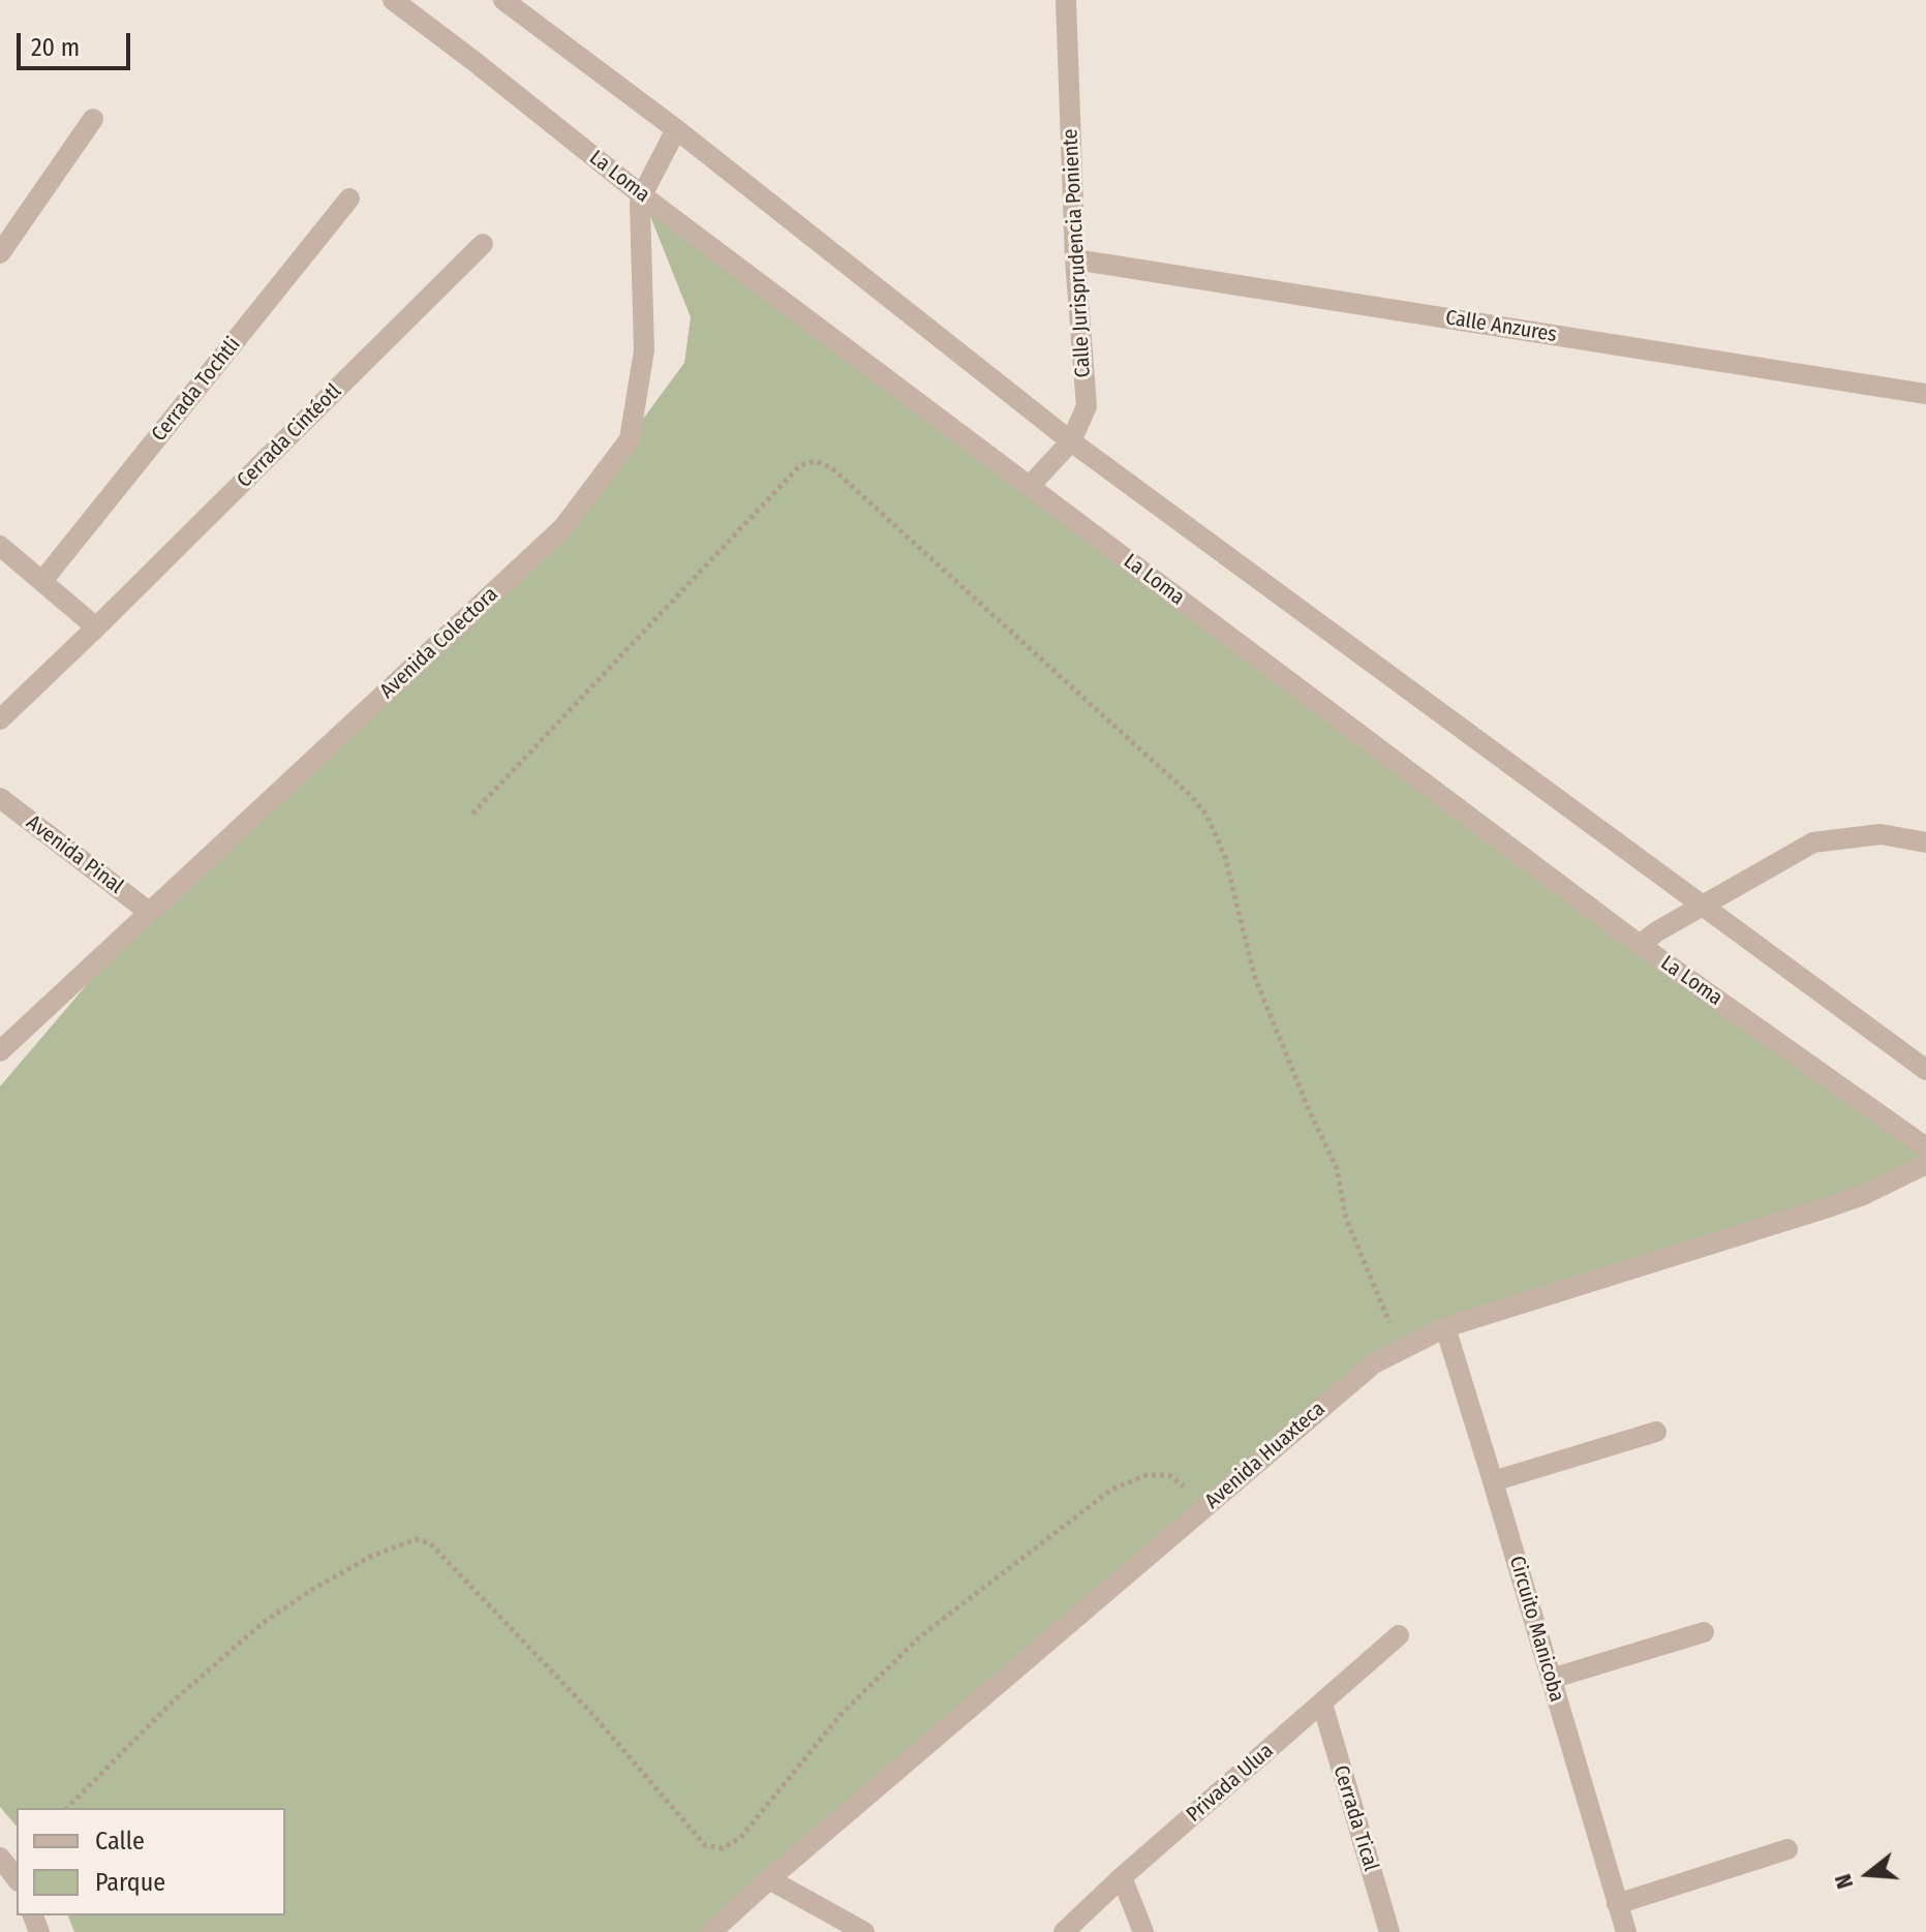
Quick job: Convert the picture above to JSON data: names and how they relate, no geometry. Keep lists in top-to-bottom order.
{
  "streets": {
    "street": [
      "La Loma",
      "Calle Jurisprudencia Poniente",
      "Calle Anzures",
      "Cerrada Tochtli",
      "Cerrada Cintéotl",
      "Avenida Colectora",
      "Avenida Pinal",
      "Avenida Huaxteca",
      "Circuito Manicoba",
      "Privada Ulua",
      "Cerrada Tical"
    ]
  },
  "crossings": [
    ["La Loma", "Calle Jurisprudencia Poniente"],
    ["La Loma", "Avenida Colectora"],
    ["Calle Jurisprudencia Poniente", "Calle Anzures"],
    ["Avenida Colectora", "Avenida Pinal"],
    ["Avenida Huaxteca", "Circuito Manicoba"],
    ["Privada Ulua", "Cerrada Tical"]
  ],
  "legend": ["Calle", "Parque"],
  "scale_bar": "20 m",
  "north": "left"
}
